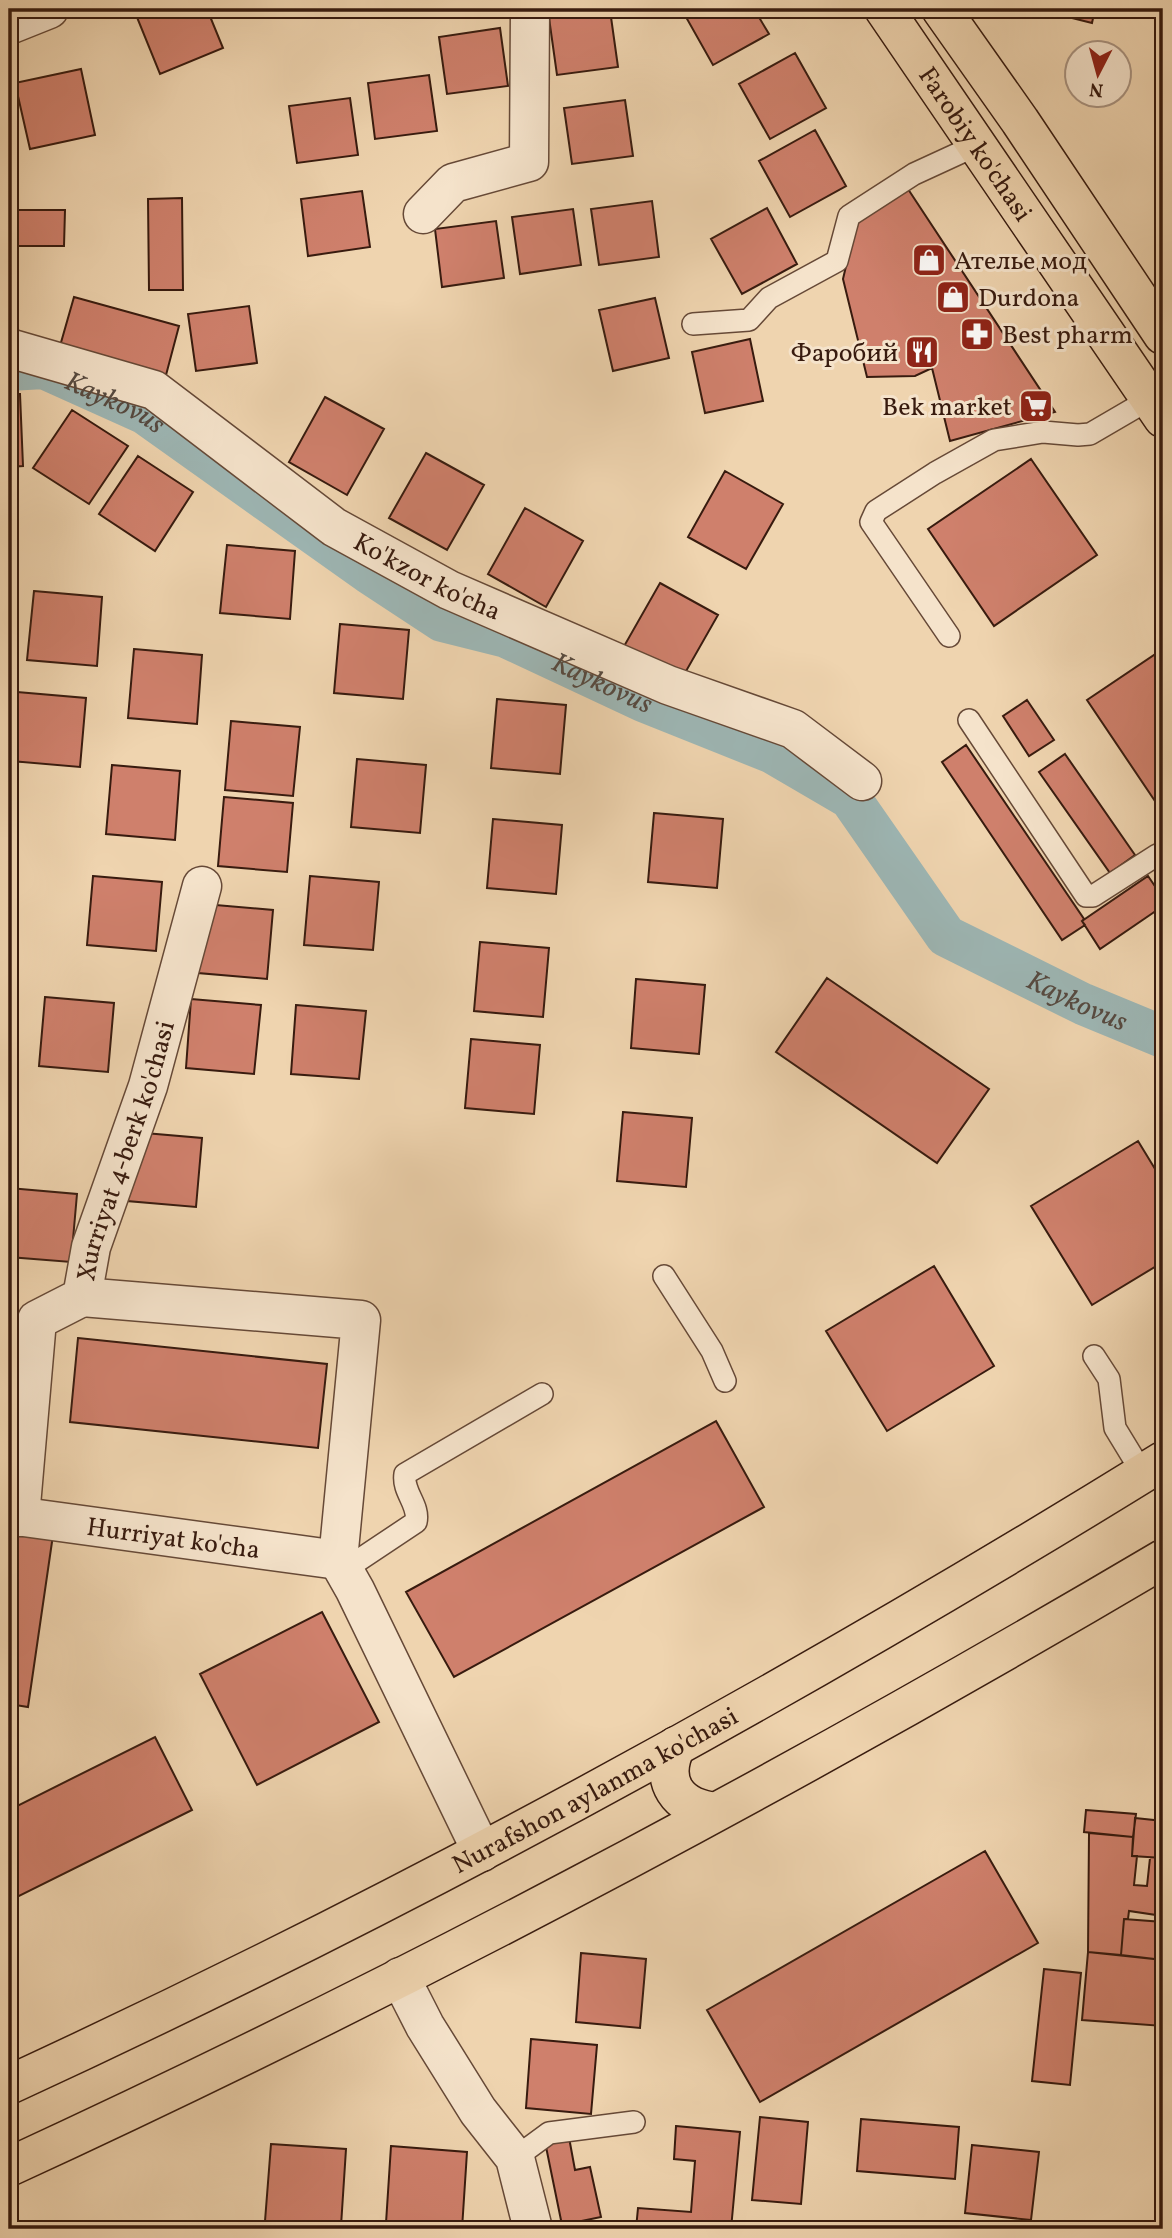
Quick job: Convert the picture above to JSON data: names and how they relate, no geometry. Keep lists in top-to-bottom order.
{
  "streets": {
    "main road": ["Farobiy ko'chasi", "Nurafshon aylanma ko'chasi"],
    "street": ["Ko'kzor ko'cha", "Xurriyat 4-berk ko'chasi", "Hurriyat ko'cha"]
  },
  "crossings": [
    ["Xurriyat 4-berk ko'chasi", "Hurriyat ko'cha"]
  ],
  "water": ["Kaykovus"],
  "places": {
    "shop": ["Ателье мод", "Durdona"],
    "pharmacy": ["Best pharm"],
    "restaurant": ["Фаробий"],
    "supermarket": ["Bek market"]
  },
  "north": "bottom"
}
